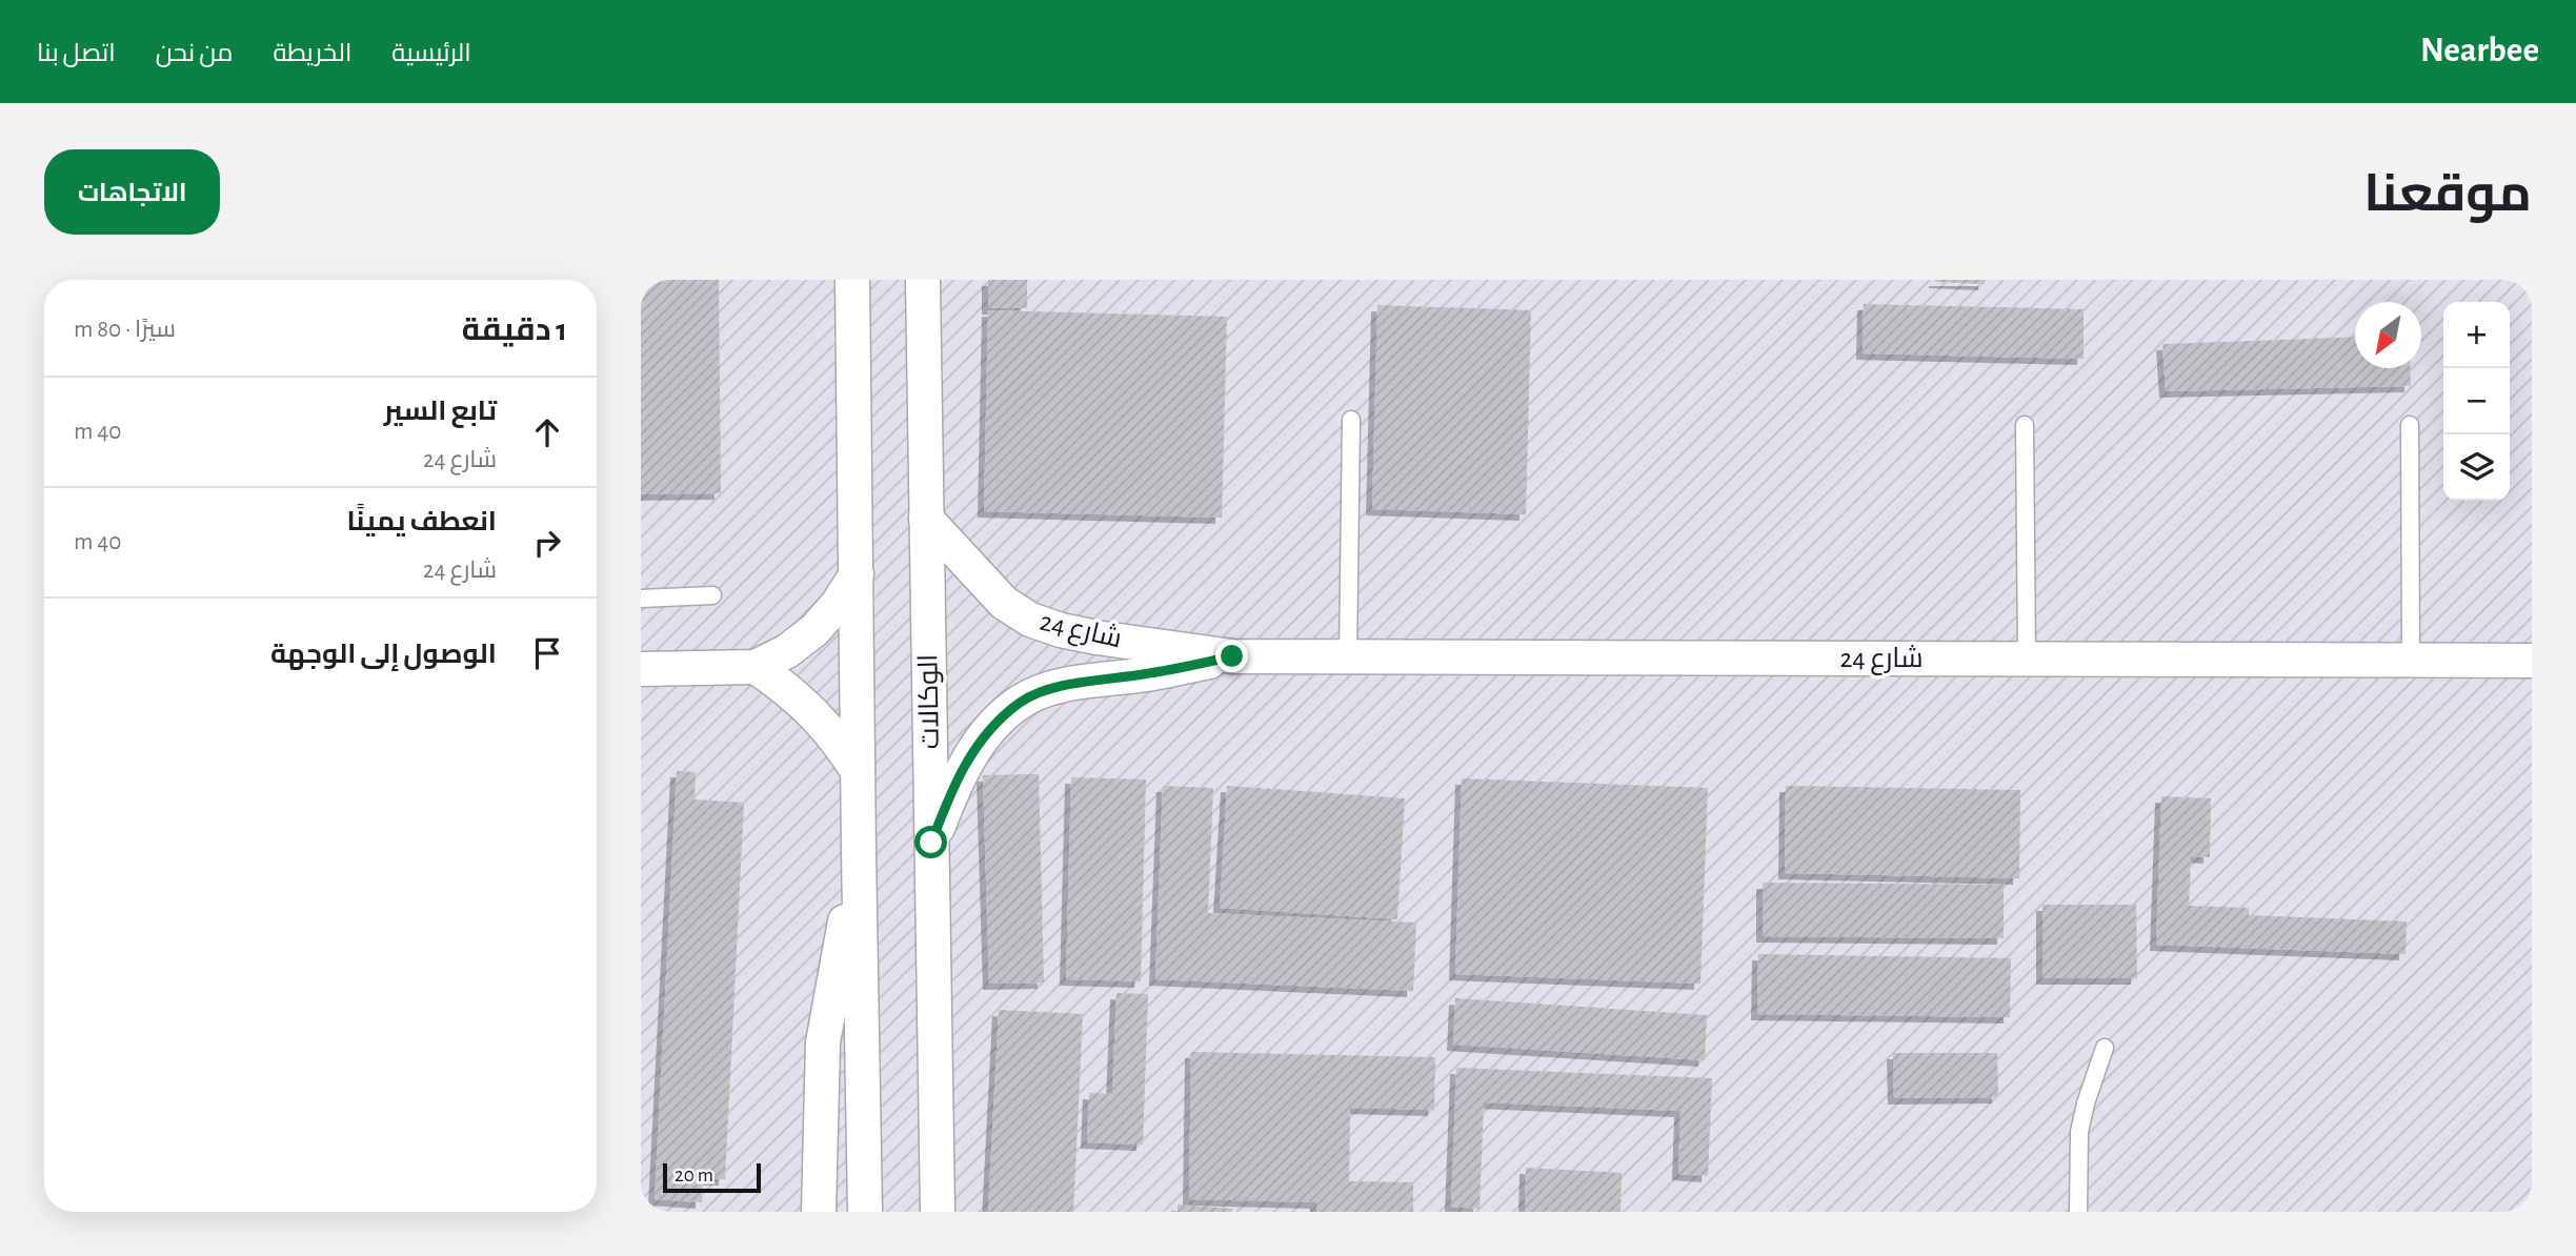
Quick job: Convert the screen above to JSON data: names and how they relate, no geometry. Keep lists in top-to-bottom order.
{
  "streets": {
    "street": ["شارع 24", "الوكالات"]
  },
  "crossings": [
    ["شارع 24", "الوكالات"]
  ],
  "scale_bar": "20 m",
  "north": "bottom left",
  "page": {
    "header": "Nearbee",
    "nav": [
      "الرئيسية",
      "الخريطة",
      "من نحن",
      "اتصل بنا"
    ],
    "title": "موقعنا",
    "buttons": "الاتجاهات",
    "heading": ["1 دقيقة", "سيرًا · 80 m"],
    "map_buttons": ["+", "−"],
    "list": [
      ["تابع السير", "شارع 24", "40 m"],
      ["انعطف يمينًا", "شارع 24", "40 m"],
      "الوصول إلى الوجهة"
    ],
    "scale": "20 m"
  }
}
